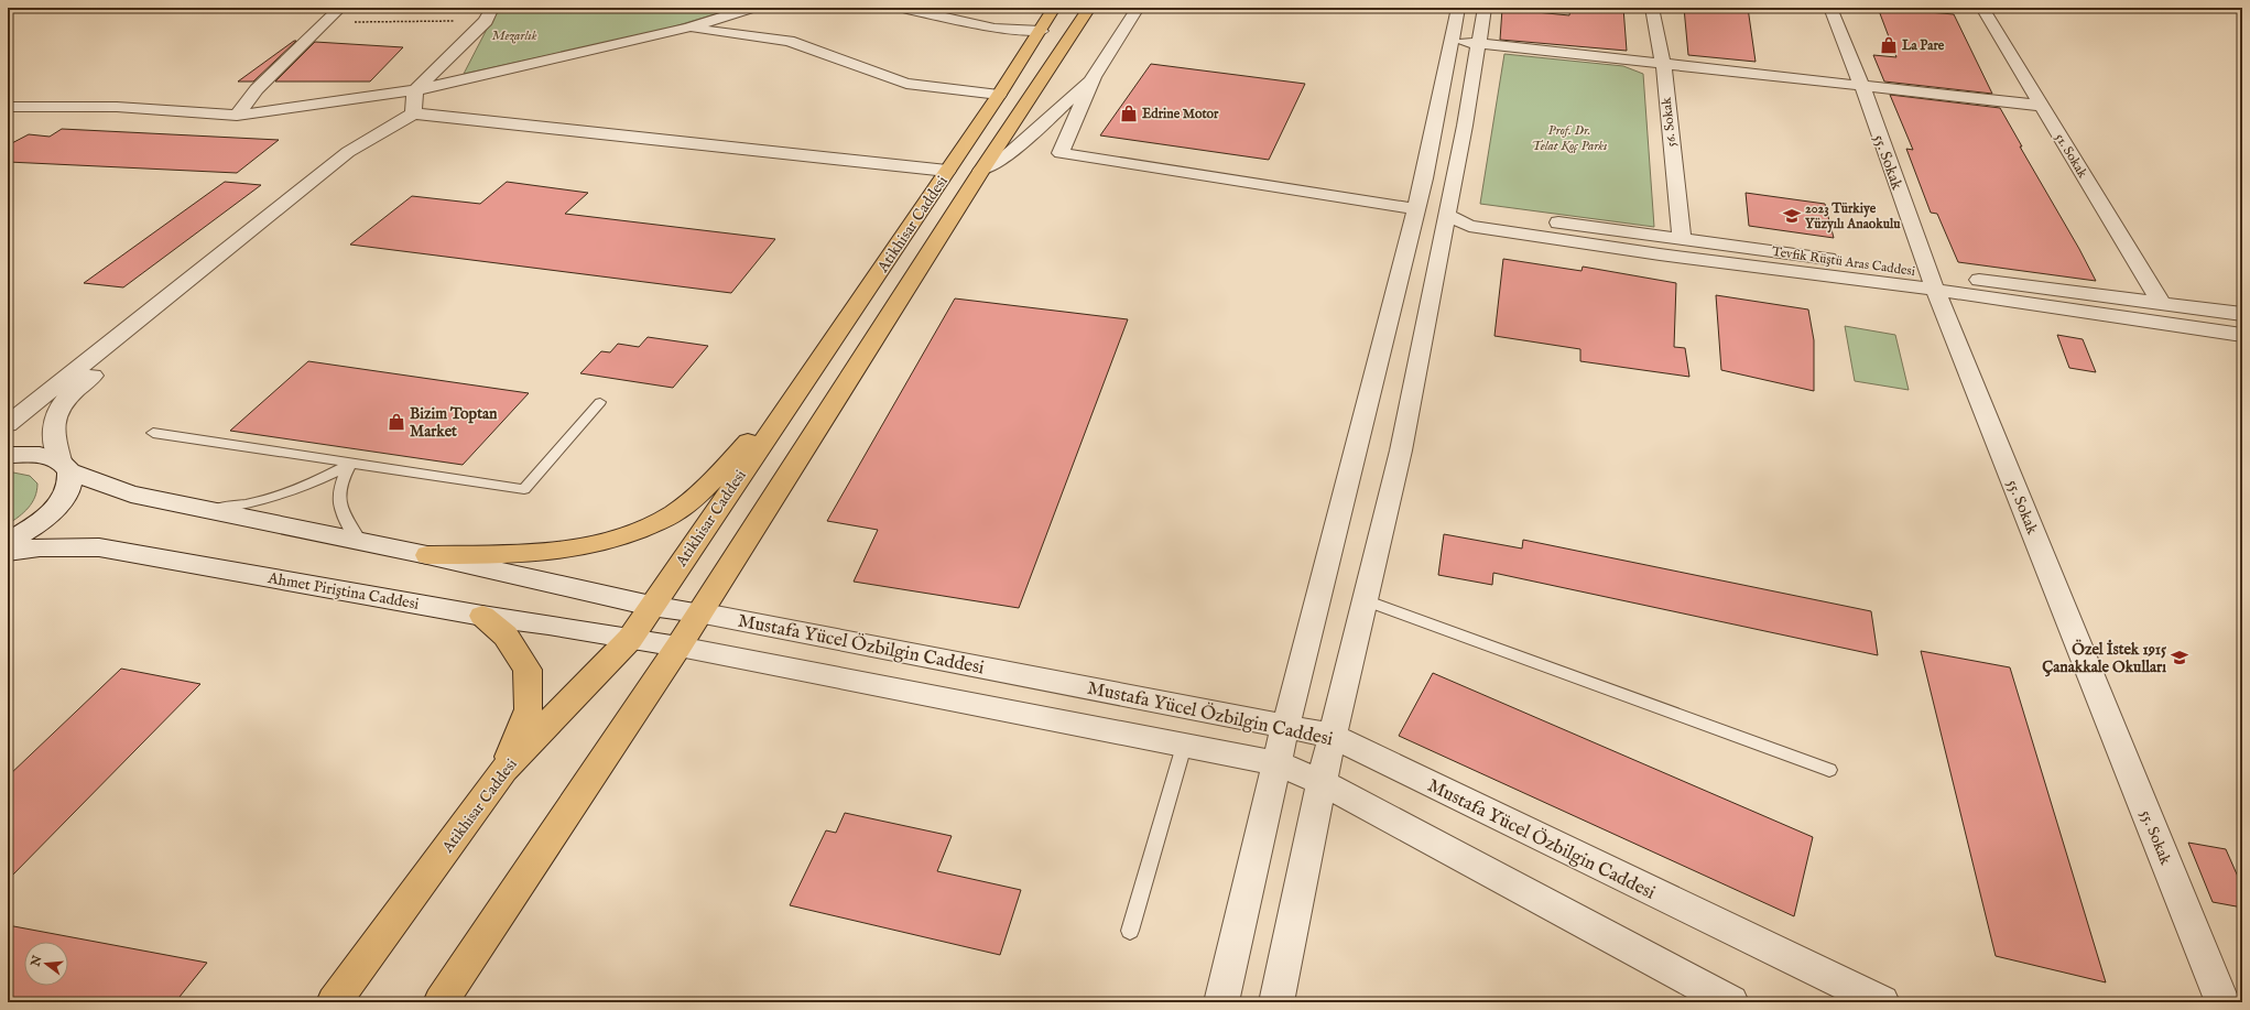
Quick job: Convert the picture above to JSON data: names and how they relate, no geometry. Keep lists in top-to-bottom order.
{
  "streets": {
    "highway": ["Atikhisar Caddesi"],
    "street": [
      "56. Sokak",
      "51. Sokak",
      "55. Sokak",
      "Tevfik Rüştü Aras Caddesi",
      "Ahmet Piriştina Caddesi",
      "Mustafa Yücel Özbilgin Caddesi"
    ]
  },
  "crossings": [
    ["56. Sokak", "Tevfik Rüştü Aras Caddesi"],
    ["51. Sokak", "Tevfik Rüştü Aras Caddesi"],
    ["55. Sokak", "Tevfik Rüştü Aras Caddesi"],
    ["Atikhisar Caddesi", "Ahmet Piriştina Caddesi"],
    ["Atikhisar Caddesi", "Mustafa Yücel Özbilgin Caddesi"]
  ],
  "parks": ["Mezarlık", "Prof. Dr. Telat Koç Parkı"],
  "places": {
    "shop": ["La Pare", "Edrine Motor", "Bizim Toptan Market"],
    "school or university": ["2023 Türkiye Yüzyılı Anaokulu", "Özel İstek 1915 Çanakkale Okulları"]
  },
  "north": "left"
}
